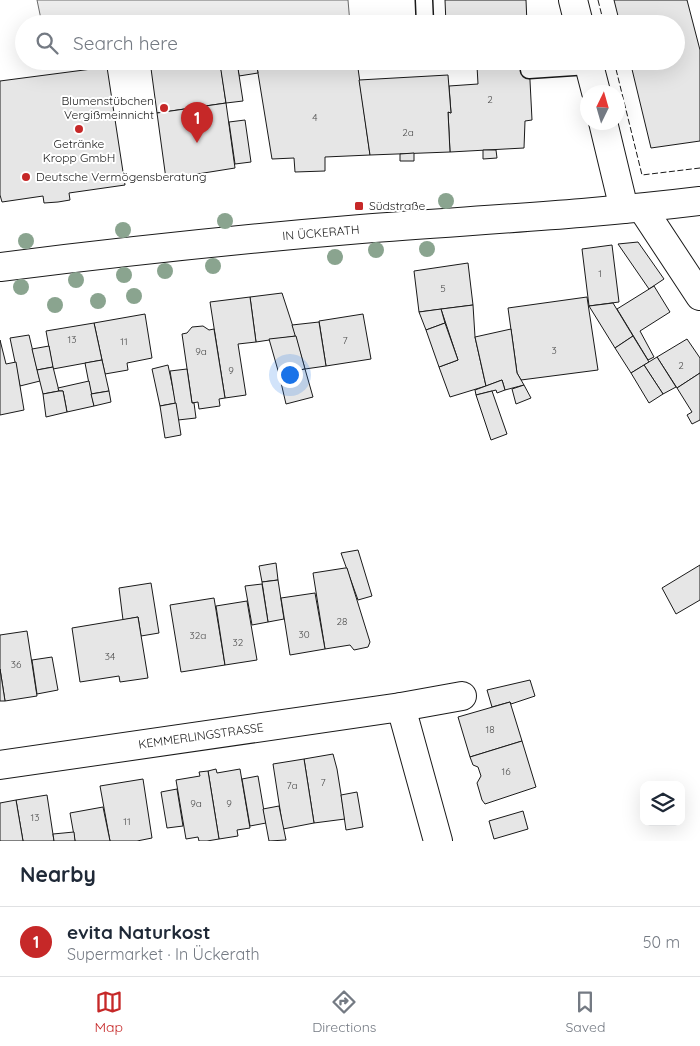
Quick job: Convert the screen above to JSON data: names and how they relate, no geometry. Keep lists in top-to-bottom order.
{
  "streets": {
    "street": ["IN ÜCKERATH", "KEMMERLINGSTRASSE"]
  },
  "places": {
    "other": ["Blumenstübchen Vergißmeinnicht", "Getränke Kropp GmbH", "Deutsche Vermögensberatung"],
    "transit": ["Südstraße"]
  },
  "house_numbers": [
    "2",
    "4",
    "2a",
    "1",
    "5",
    "13",
    "7",
    "11",
    "3",
    "9a",
    "2",
    "9",
    "28",
    "30",
    "32a",
    "32",
    "34",
    "36",
    "18",
    "16",
    "7",
    "7a",
    "9a",
    "9",
    "13",
    "11"
  ],
  "north": "top",
  "page": {
    "search": "Search here",
    "pins": "1",
    "heading": "Nearby",
    "list": [
      {
        "mark": "1",
        "name": "evita Naturkost",
        "note": "Supermarket · In Ückerath",
        "value": "50 m"
      }
    ],
    "nav": ["Map", "Directions", "Saved"]
  }
}
